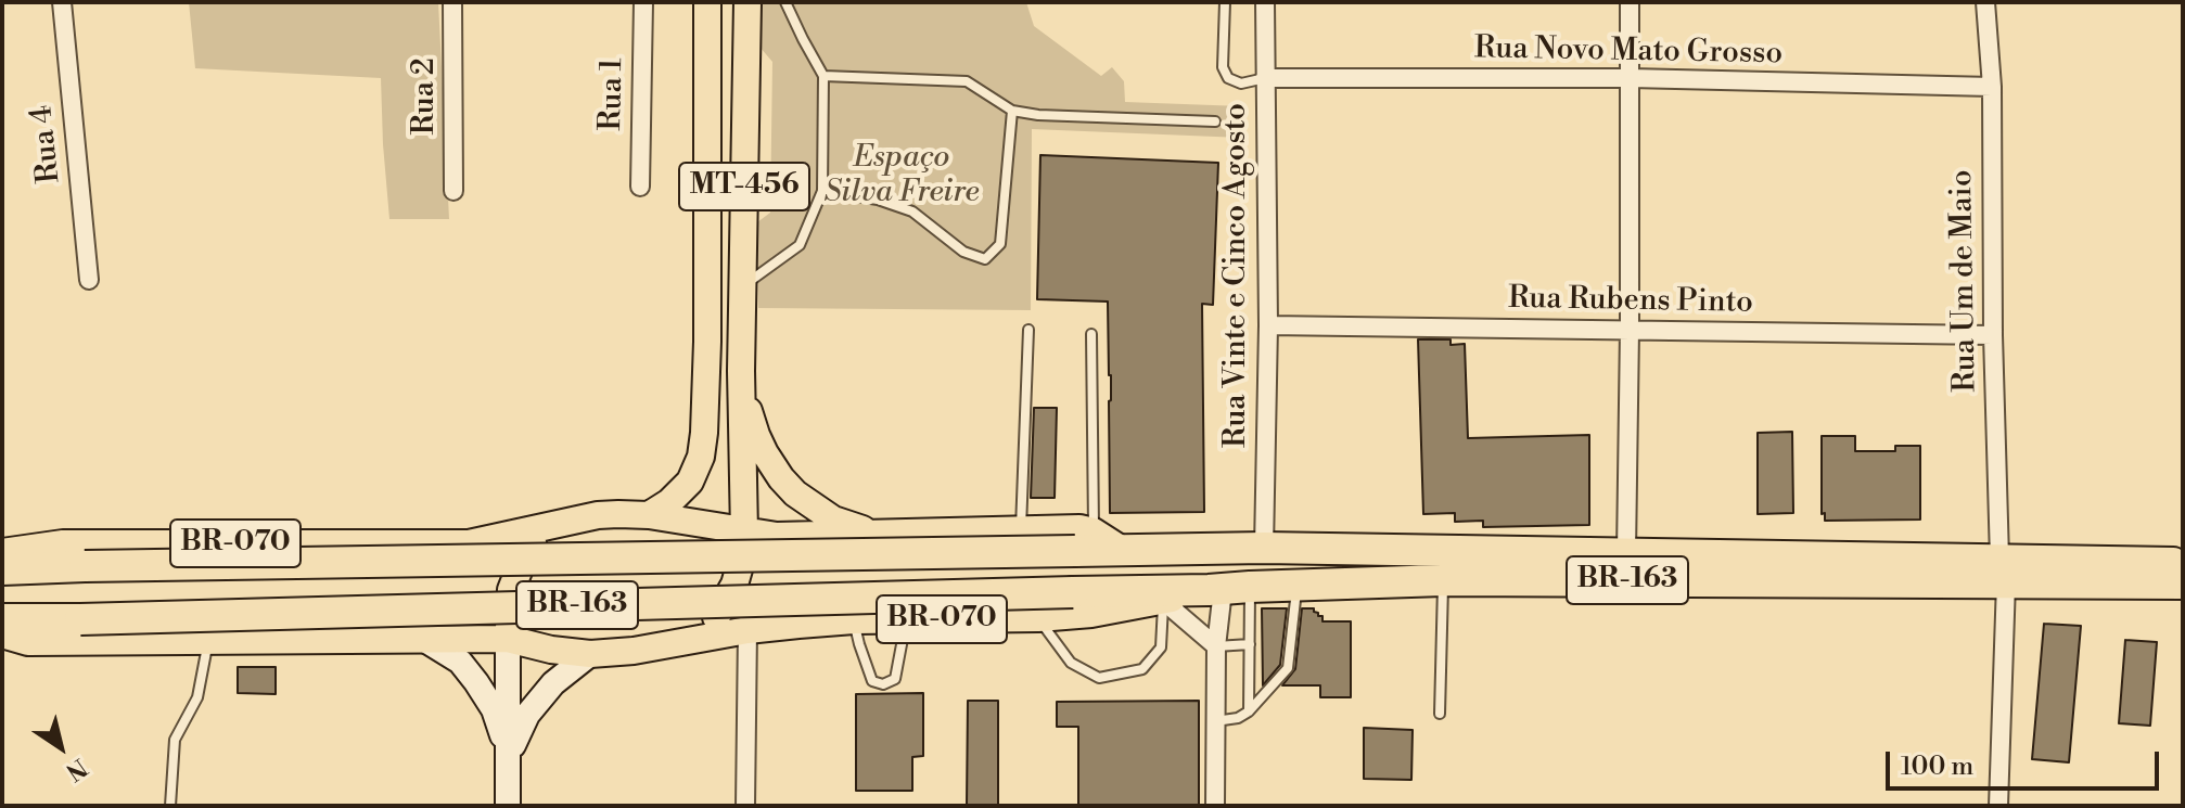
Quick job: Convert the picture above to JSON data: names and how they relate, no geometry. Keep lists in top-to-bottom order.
{
  "streets": {
    "highway": ["BR-163"],
    "main road": ["MT-456", "BR-070"],
    "street": [
      "Rua Novo Mato Grosso",
      "Rua 1",
      "Rua 2",
      "Rua 4",
      "Rua Vinte e Cinco Agosto",
      "Rua Um de Maio",
      "Rua Rubens Pinto"
    ]
  },
  "crossings": [
    ["Rua Novo Mato Grosso", "Rua Vinte e Cinco Agosto"],
    ["Rua Novo Mato Grosso", "Rua Um de Maio"],
    ["MT-456", "BR-070"],
    ["Rua Vinte e Cinco Agosto", "Rua Rubens Pinto"],
    ["Rua Vinte e Cinco Agosto", "BR-163"],
    ["Rua Um de Maio", "Rua Rubens Pinto"],
    ["Rua Um de Maio", "BR-163"],
    ["BR-070", "BR-163"]
  ],
  "parks": ["Espaço Silva Freire"],
  "scale_bar": "100 m",
  "north": "bottom right"
}
